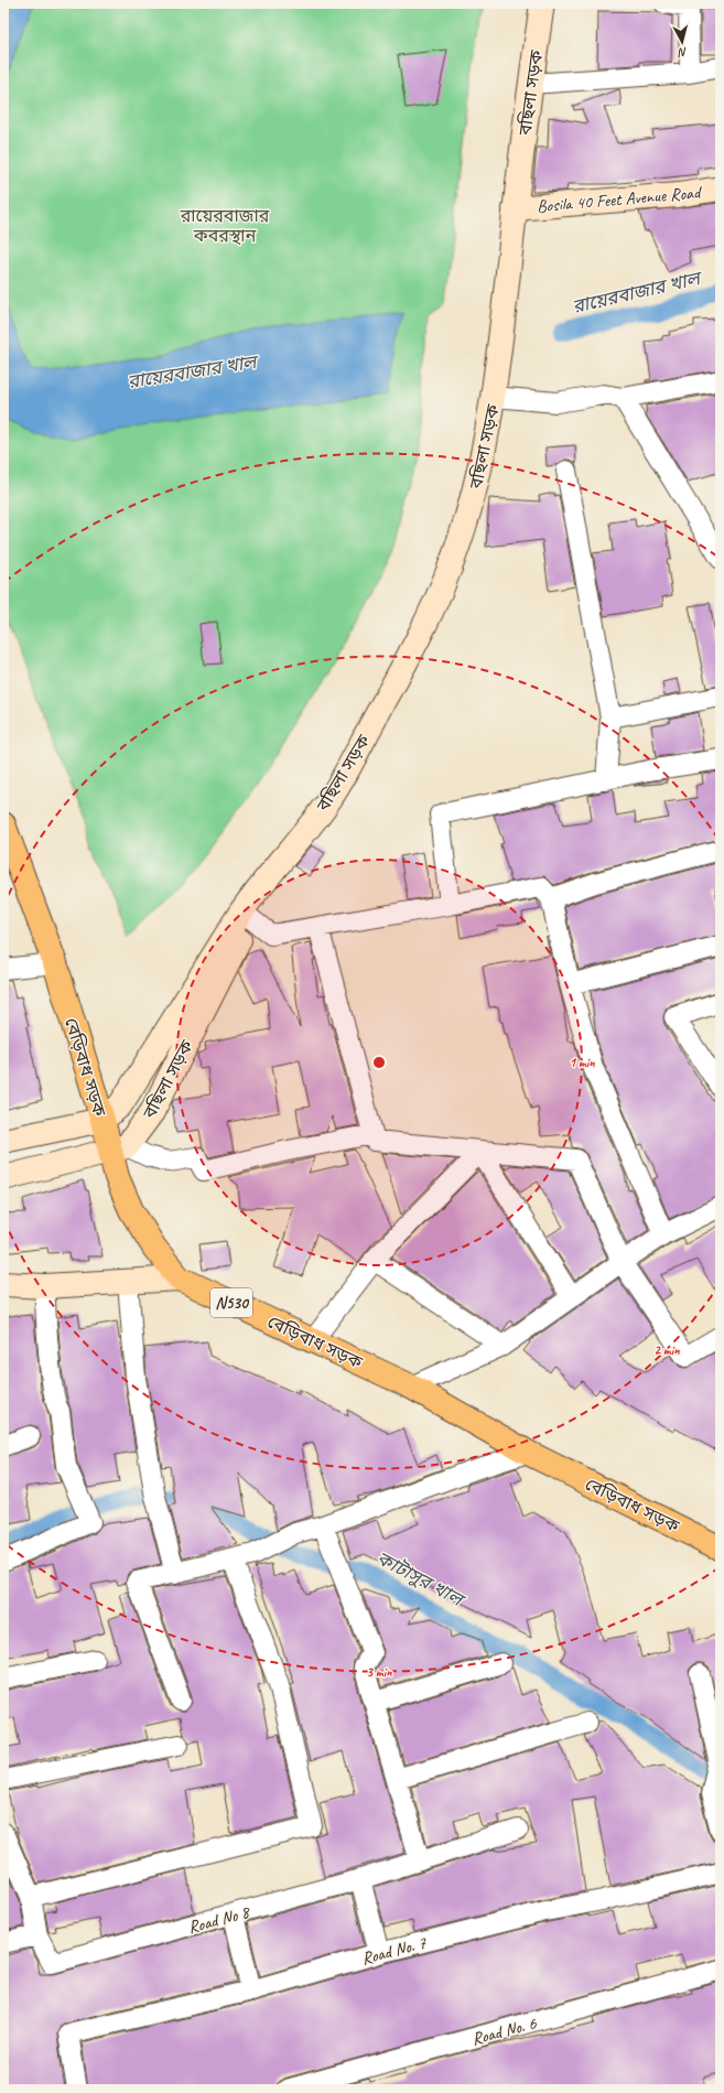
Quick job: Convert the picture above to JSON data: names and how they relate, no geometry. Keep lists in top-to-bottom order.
{
  "streets": {
    "highway": ["বেড়িবাধ সড়ক", "N530"],
    "main road": ["বছিলা সড়ক", "Bosila 40 Feet Avenue Road"],
    "street": ["Road No 8", "Road No. 7", "Road No. 6"]
  },
  "crossings": [
    ["বছিলা সড়ক", "Bosila 40 Feet Avenue Road"],
    ["বছিলা সড়ক", "বেড়িবাধ সড়ক"]
  ],
  "water": ["রায়েরবাজার খাল", "কাটাসুর খাল"],
  "parks": ["রায়েরবাজার কবরস্থান"],
  "north": "bottom",
  "rings": ["1 min", "2 min", "3 min"]
}
